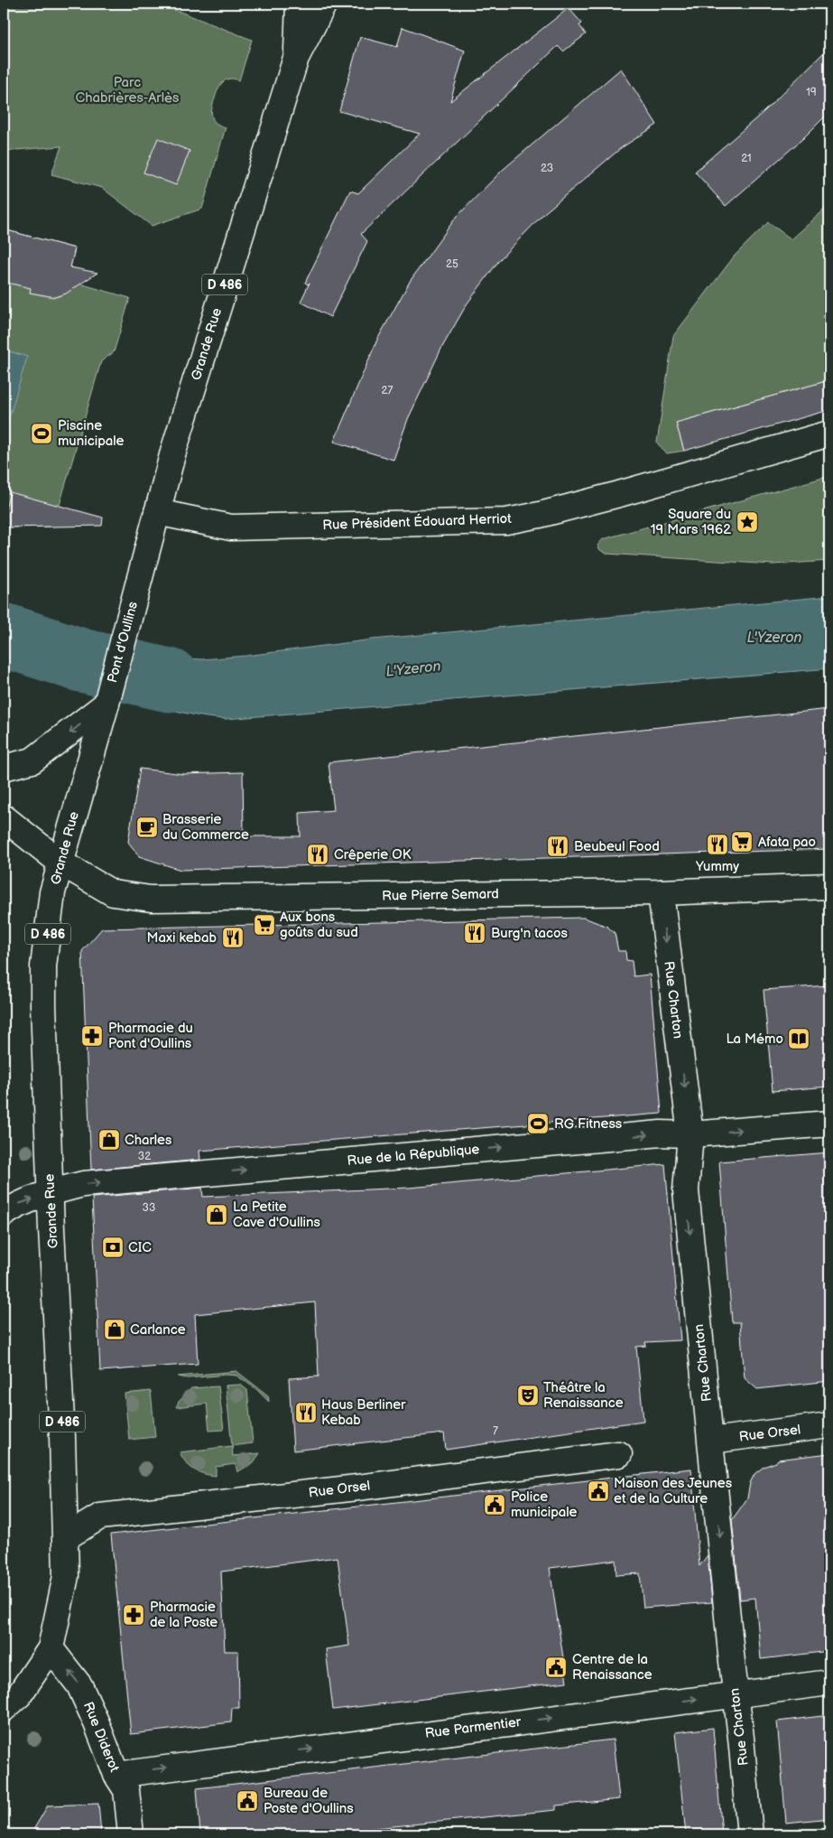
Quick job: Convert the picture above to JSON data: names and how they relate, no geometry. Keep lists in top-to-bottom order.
{
  "streets": {
    "street": [
      "D 486",
      "Grande Rue",
      "Rue Président Édouard Herriot",
      "Pont d'Oullins",
      "Rue Pierre Semard",
      "Rue Charton",
      "Rue de la République",
      "Rue Orsel",
      "Rue Parmentier",
      "Rue Diderot"
    ]
  },
  "crossings": [
    ["Grande Rue", "Rue Président Édouard Herriot"],
    ["Grande Rue", "Pont d'Oullins"],
    ["Grande Rue", "Rue Pierre Semard"],
    ["Grande Rue", "Rue de la République"],
    ["Grande Rue", "Rue Orsel"],
    ["Grande Rue", "Rue Diderot"],
    ["Rue Pierre Semard", "Rue Charton"],
    ["Rue Charton", "Rue de la République"],
    ["Rue Charton", "Rue Orsel"],
    ["Rue Charton", "Rue Parmentier"],
    ["Rue Parmentier", "Rue Diderot"]
  ],
  "one_way": [
    "Rue Charton",
    "Rue de la République",
    "Rue Parmentier",
    "Rue Diderot"
  ],
  "water": ["L'Yzeron"],
  "parks": ["Parc Chabrières-Arlès"],
  "places": {
    "sports": ["Piscine municipale", "RG Fitness"],
    "place": ["Square du 19 Mars 1962"],
    "cafe": ["Brasserie du Commerce"],
    "supermarket": ["Afata pao", "Aux bons goûts du sud"],
    "restaurant": [
      "Yummy",
      "Beubeul Food",
      "Crêperie OK",
      "Burg'n tacos",
      "Maxi kebab",
      "Haus Berliner Kebab"
    ],
    "pharmacy": ["Pharmacie du Pont d'Oullins", "Pharmacie de la Poste"],
    "library": ["La Mémo"],
    "shop": ["Charles", "La Petite Cave d'Oullins", "Carlance"],
    "bank": ["CIC"],
    "theatre": ["Théâtre la Renaissance"],
    "public building": [
      "Maison des Jeunes et de la Culture",
      "Police municipale",
      "Centre de la Renaissance",
      "Bureau de Poste d'Oullins"
    ]
  },
  "house_numbers": [
    "19",
    "21",
    "23",
    "25",
    "27",
    "32",
    "33",
    "7"
  ]
}
